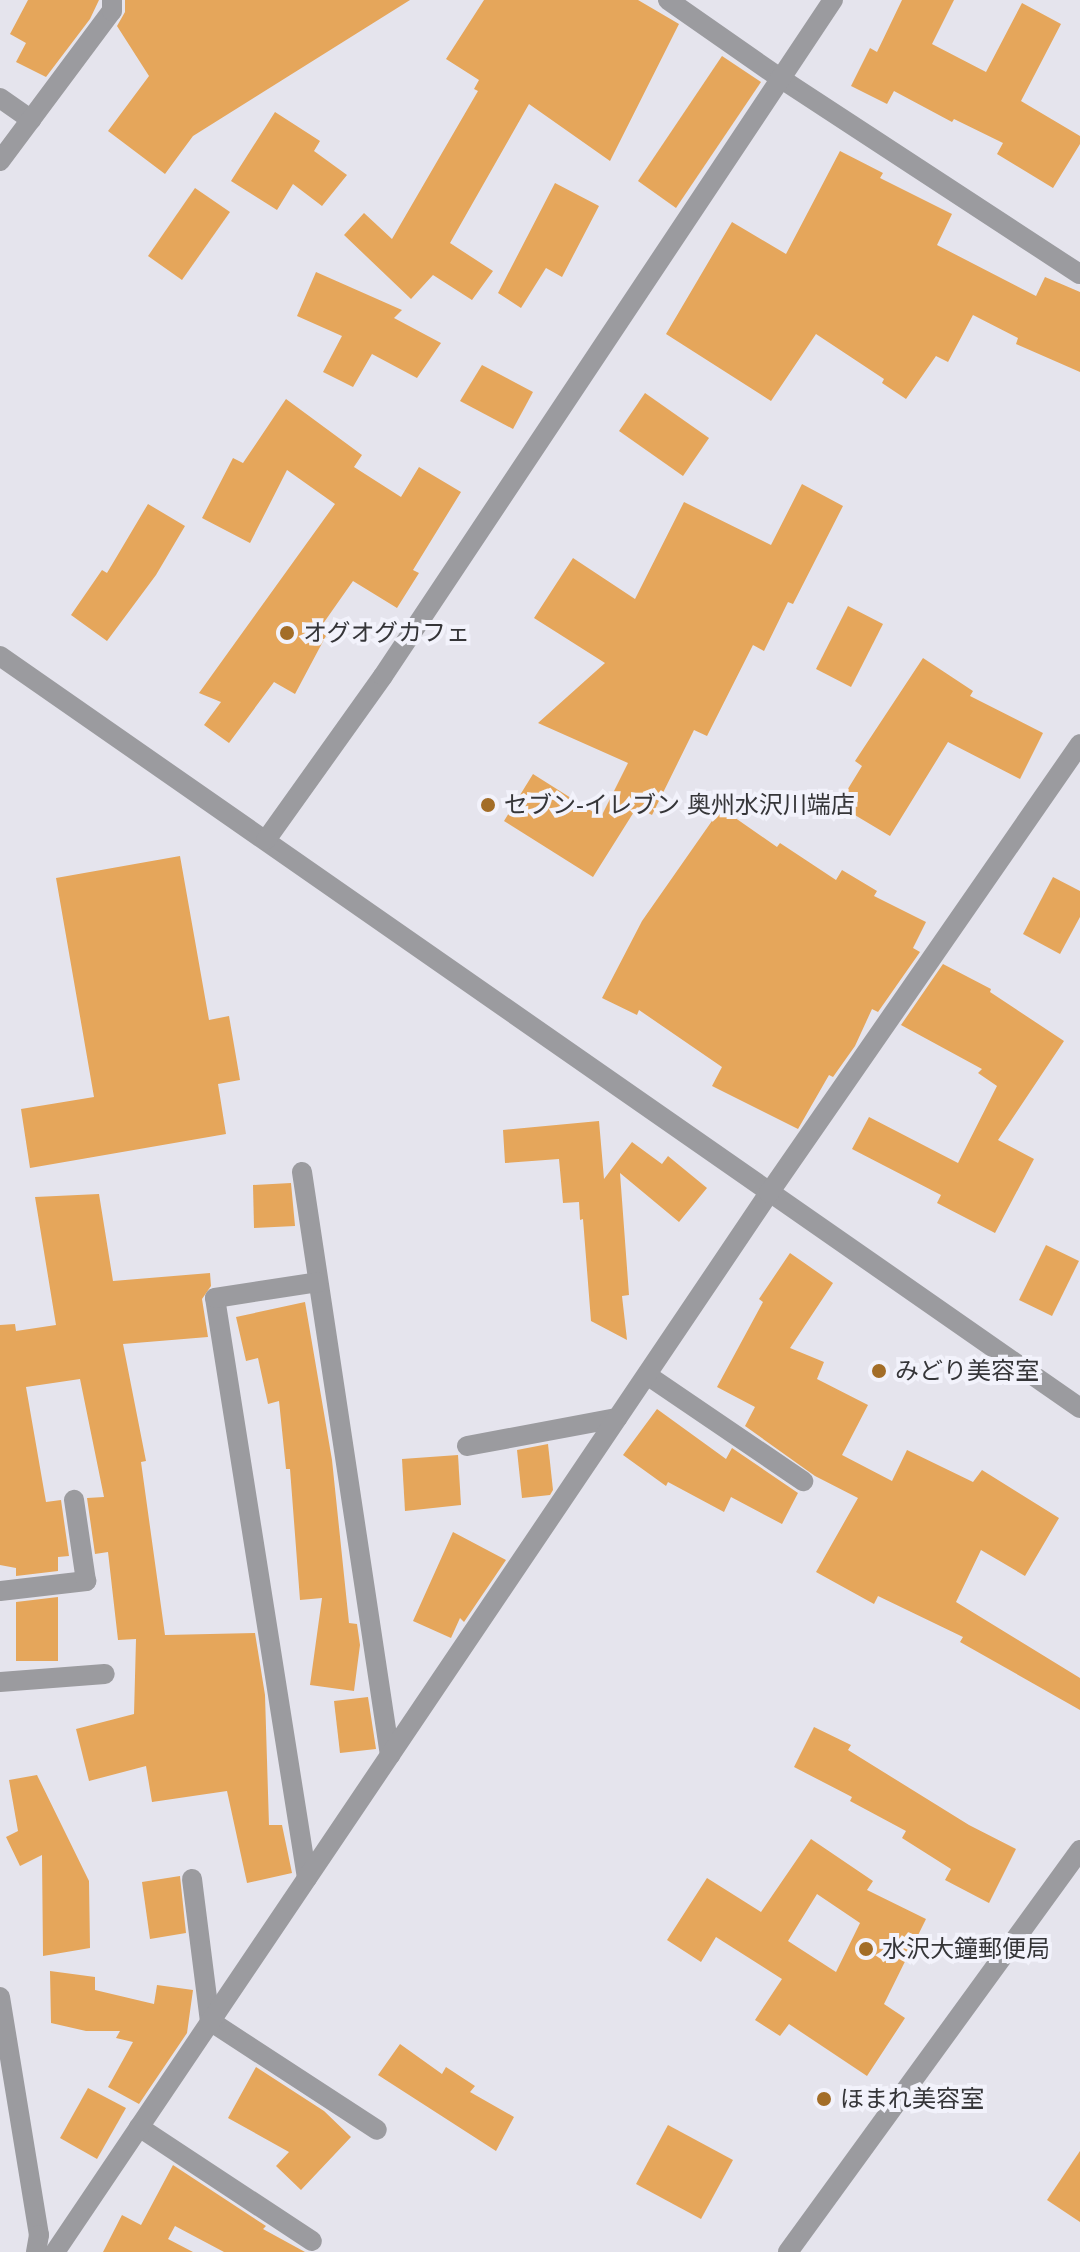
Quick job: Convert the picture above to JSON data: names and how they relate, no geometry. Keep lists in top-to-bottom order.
{
  "places": [
    "オグオグカフェ",
    "セブン-イレブン 奥州水沢川端店",
    "みどり美容室",
    "水沢大鐘郵便局",
    "ほまれ美容室"
  ]
}
